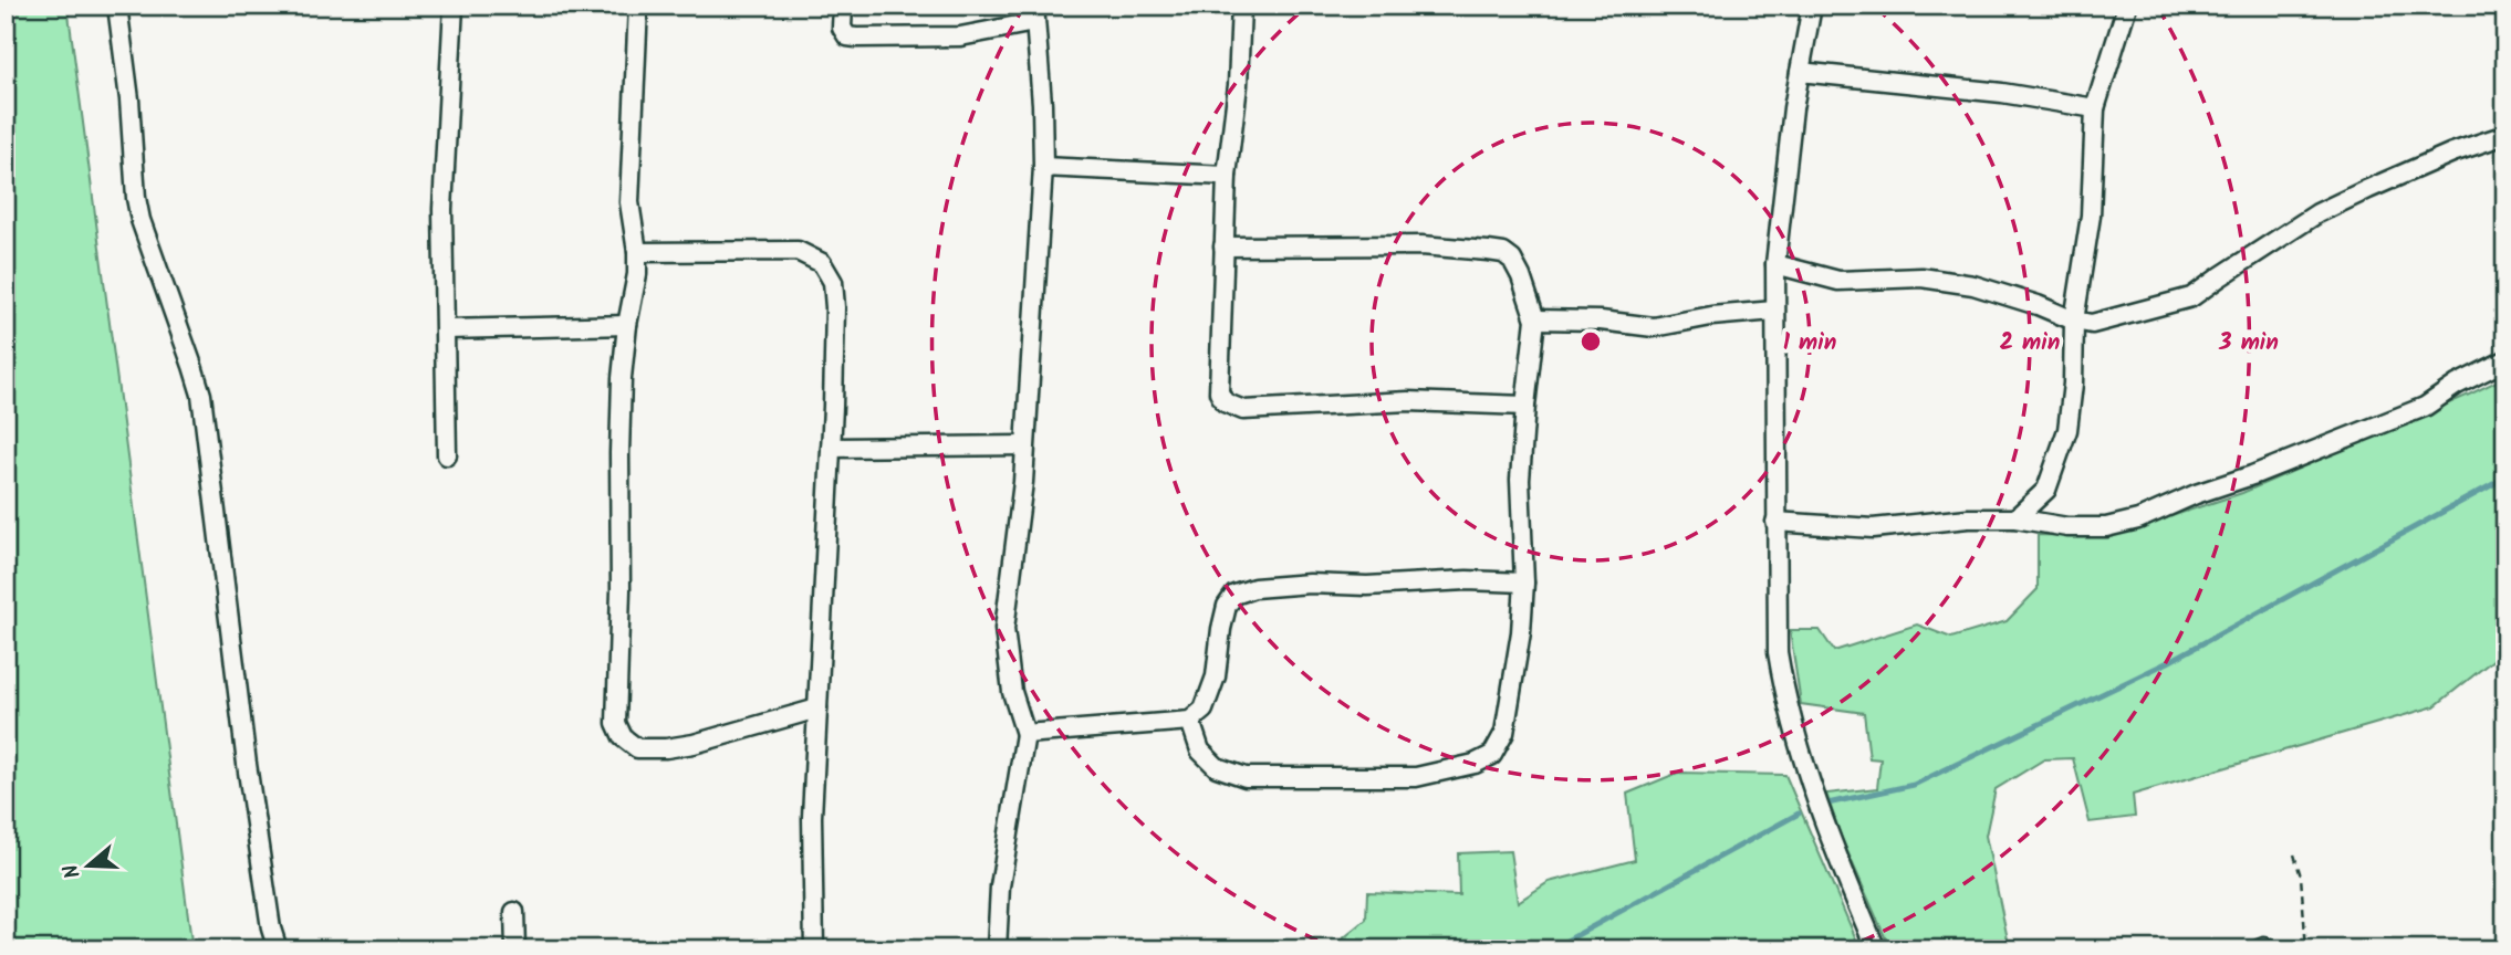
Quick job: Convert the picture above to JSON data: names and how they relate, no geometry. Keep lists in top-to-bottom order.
{
  "north": "left",
  "rings": ["1 min", "2 min", "3 min"]
}
